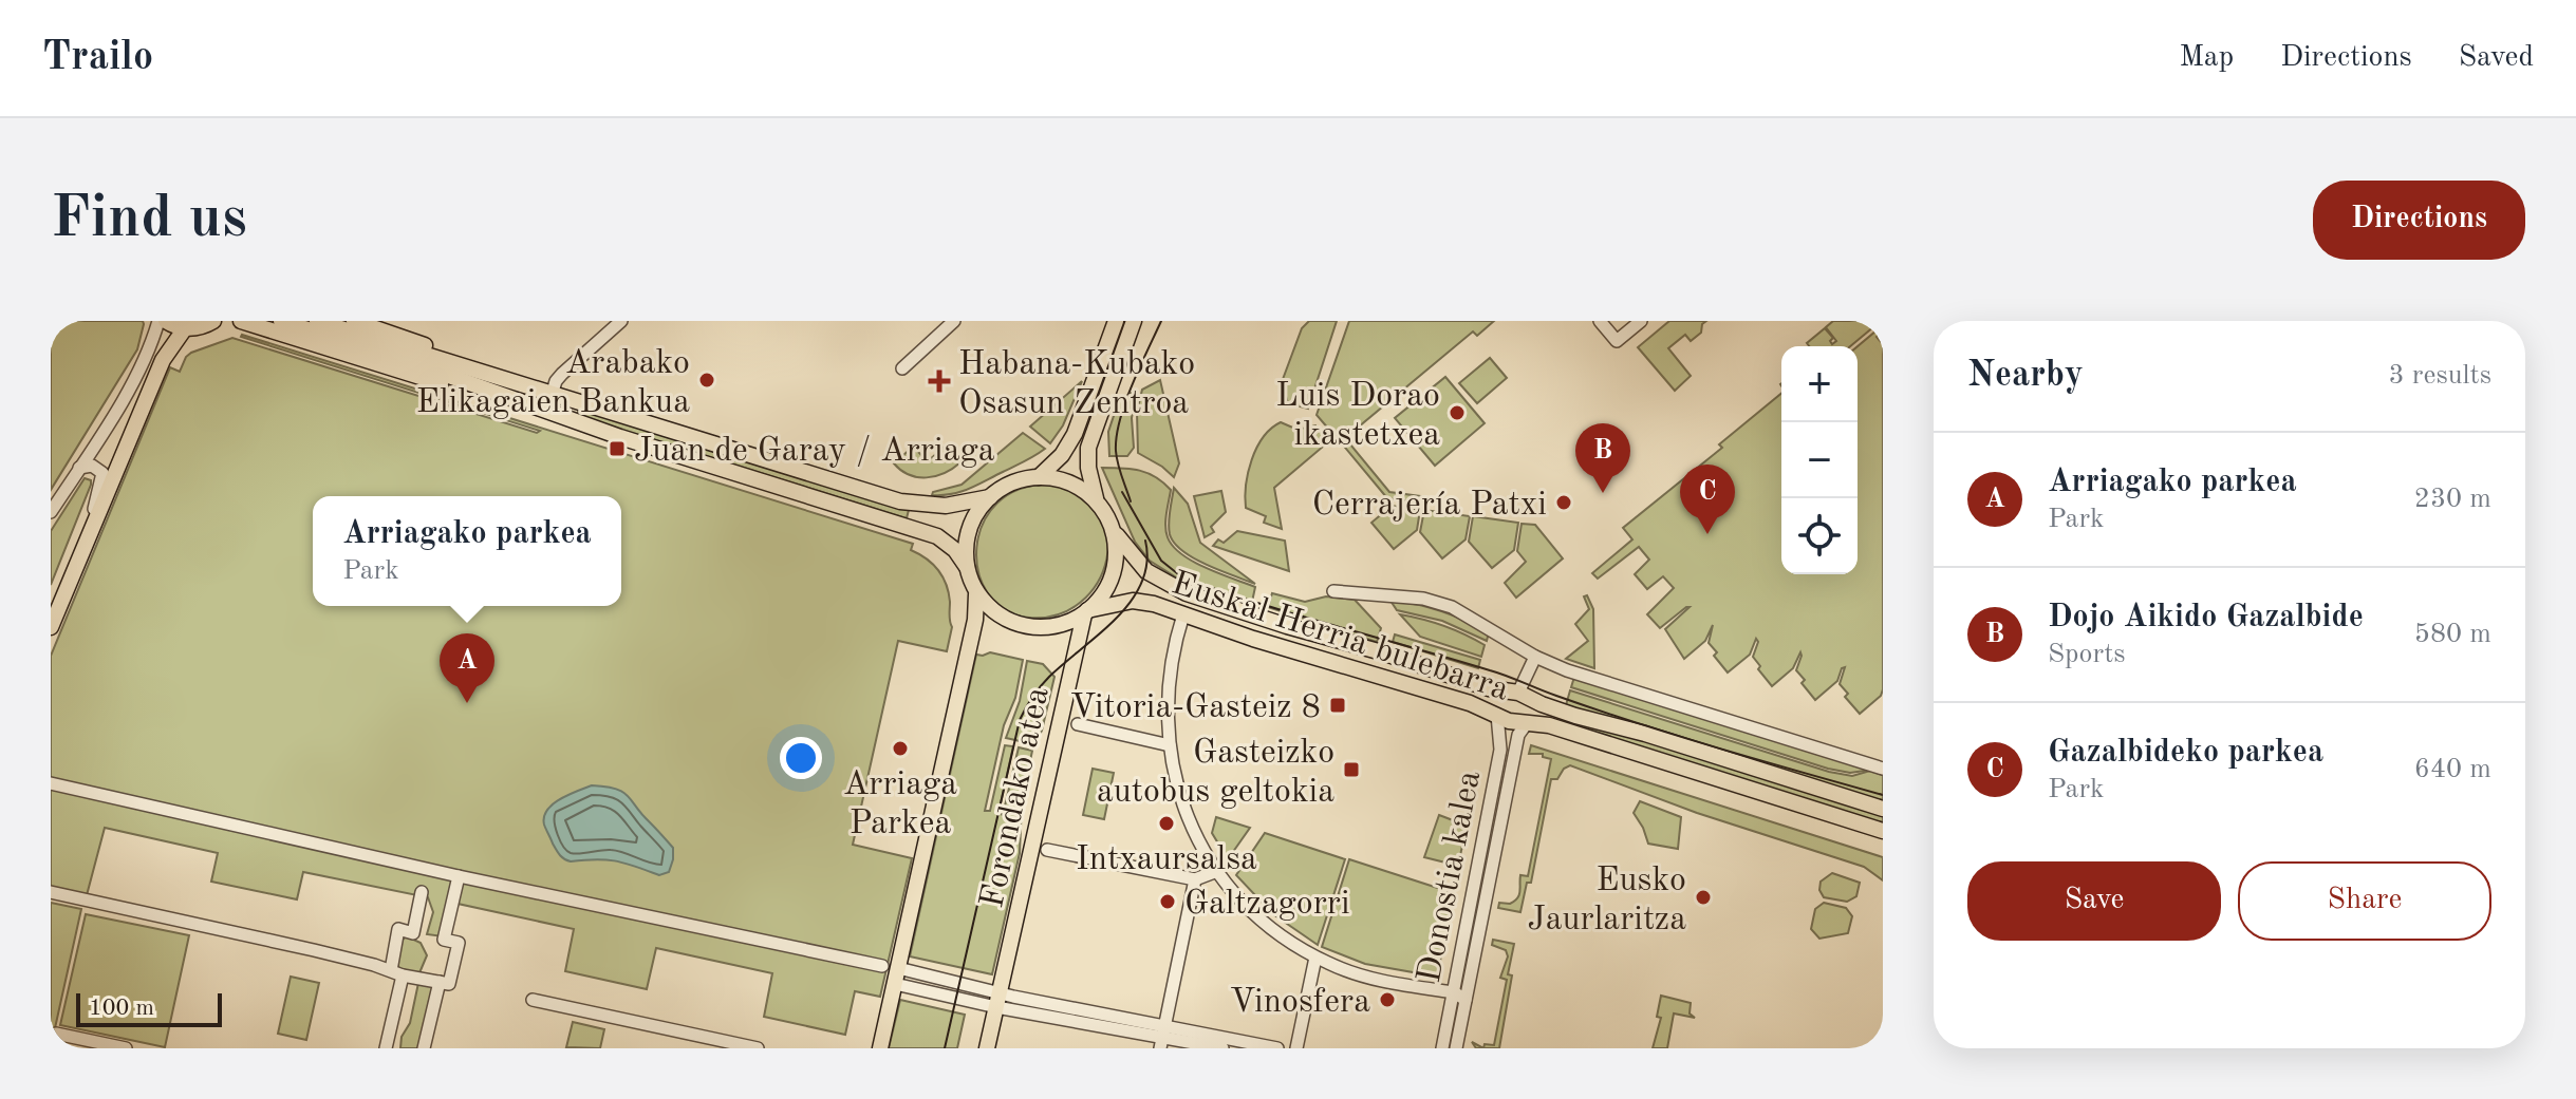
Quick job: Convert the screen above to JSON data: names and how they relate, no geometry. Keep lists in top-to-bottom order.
{
  "streets": {
    "main road": ["Euskal Herria bulebarra", "Forondako atea"],
    "street": ["Donostia kalea"]
  },
  "crossings": [
    ["Euskal Herria bulebarra", "Forondako atea"],
    ["Euskal Herria bulebarra", "Donostia kalea"]
  ],
  "places": {
    "other": [
      "Arabako Elikagaien Bankua",
      "Luis Dorao ikastetxea",
      "Cerrajería Patxi",
      "Arriaga Parkea",
      "Intxaursalsa",
      "Eusko Jaurlaritza",
      "Galtzagorri",
      "Vinosfera"
    ],
    "health": ["Habana-Kubako Osasun Zentroa"],
    "transit": ["Juan de Garay / Arriaga", "Vitoria-Gasteiz 8", "Gasteizko autobus geltokia"]
  },
  "scale_bar": "100 m",
  "page": {
    "header": "Trailo",
    "nav": ["Map", "Directions", "Saved"],
    "buttons": [
      "Directions",
      ["Save", "Share"]
    ],
    "title": "Find us",
    "heading": ["Nearby", "3 results"],
    "map_buttons": ["+", "−"],
    "pins": ["B", "C", "A"],
    "list": [
      {
        "mark": "A",
        "name": "Arriagako parkea",
        "note": "Park",
        "value": "230 m"
      },
      {
        "mark": "B",
        "name": "Dojo Aikido Gazalbide",
        "note": "Sports",
        "value": "580 m"
      },
      {
        "mark": "C",
        "name": "Gazalbideko parkea",
        "note": "Park",
        "value": "640 m"
      }
    ],
    "popup": ["Arriagako parkea", "Park"],
    "scale": "100 m"
  }
}
